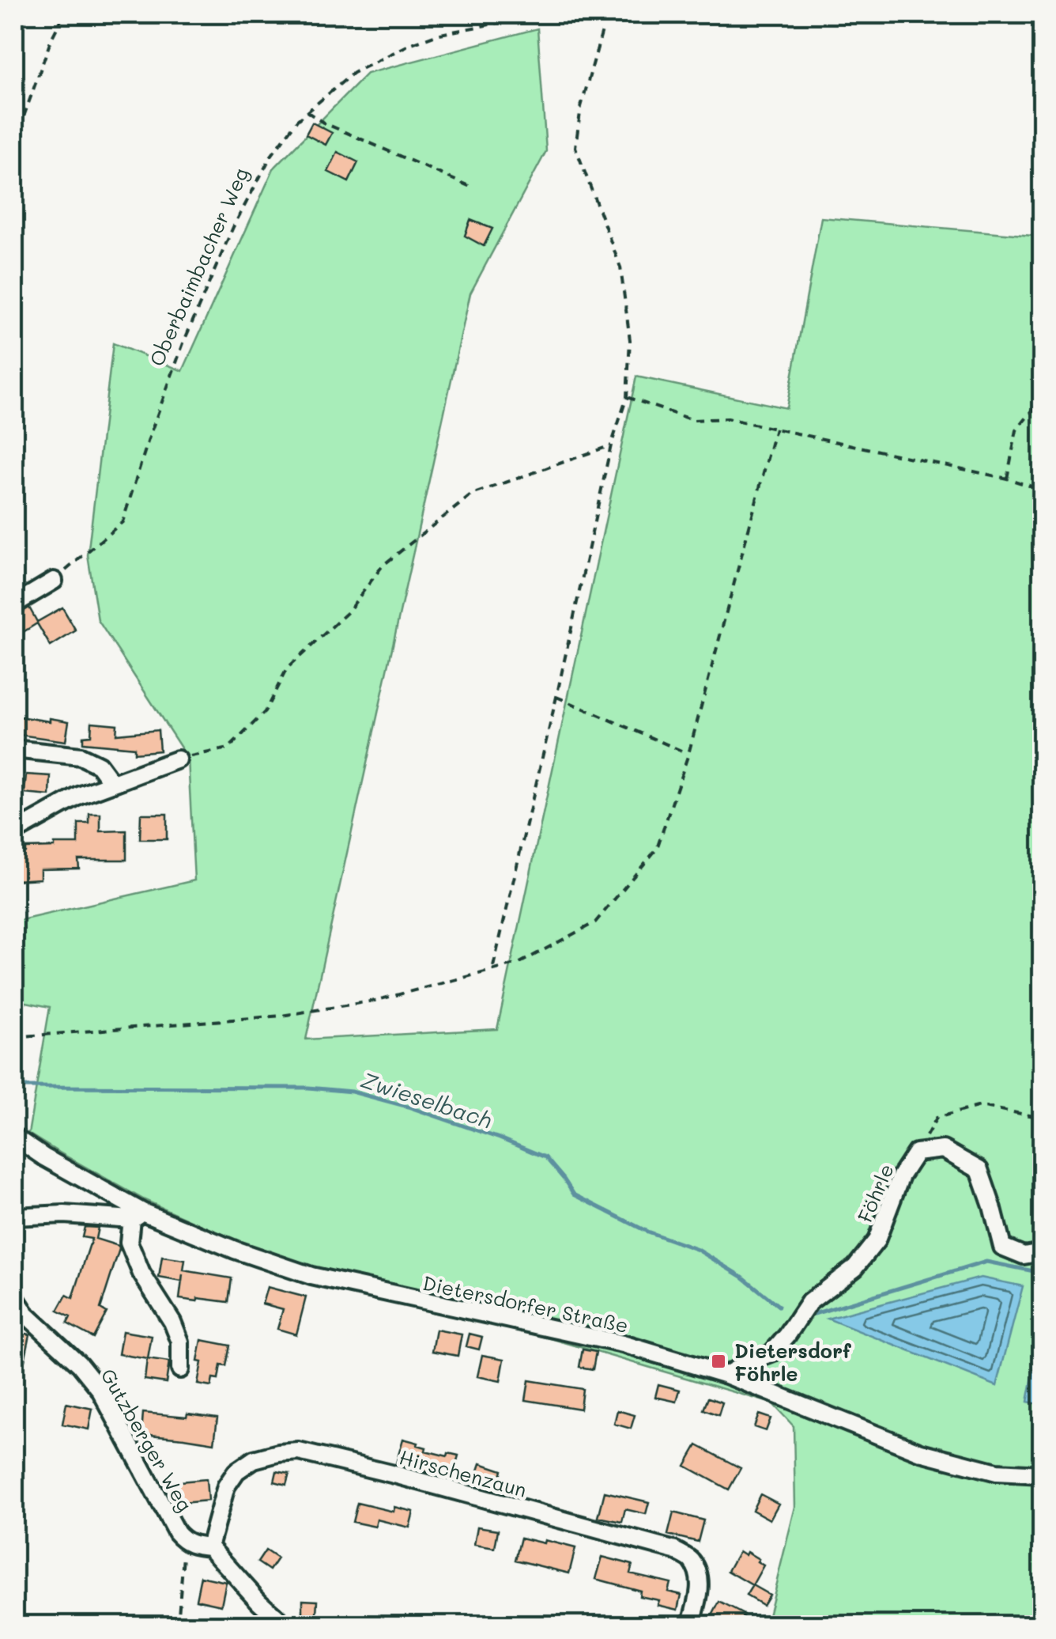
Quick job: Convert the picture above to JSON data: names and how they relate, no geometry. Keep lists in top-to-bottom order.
{
  "streets": {
    "street": [
      "Föhrle",
      "Dietersdorfer Straße",
      "Gutzberger Weg",
      "Hirschenzaun"
    ],
    "path": ["Oberbaimbacher Weg"]
  },
  "crossings": [
    ["Föhrle", "Dietersdorfer Straße"],
    ["Gutzberger Weg", "Hirschenzaun"]
  ],
  "water": ["Zwieselbach"],
  "places": {
    "transit": ["Dietersdorf Föhrle"]
  }
}
